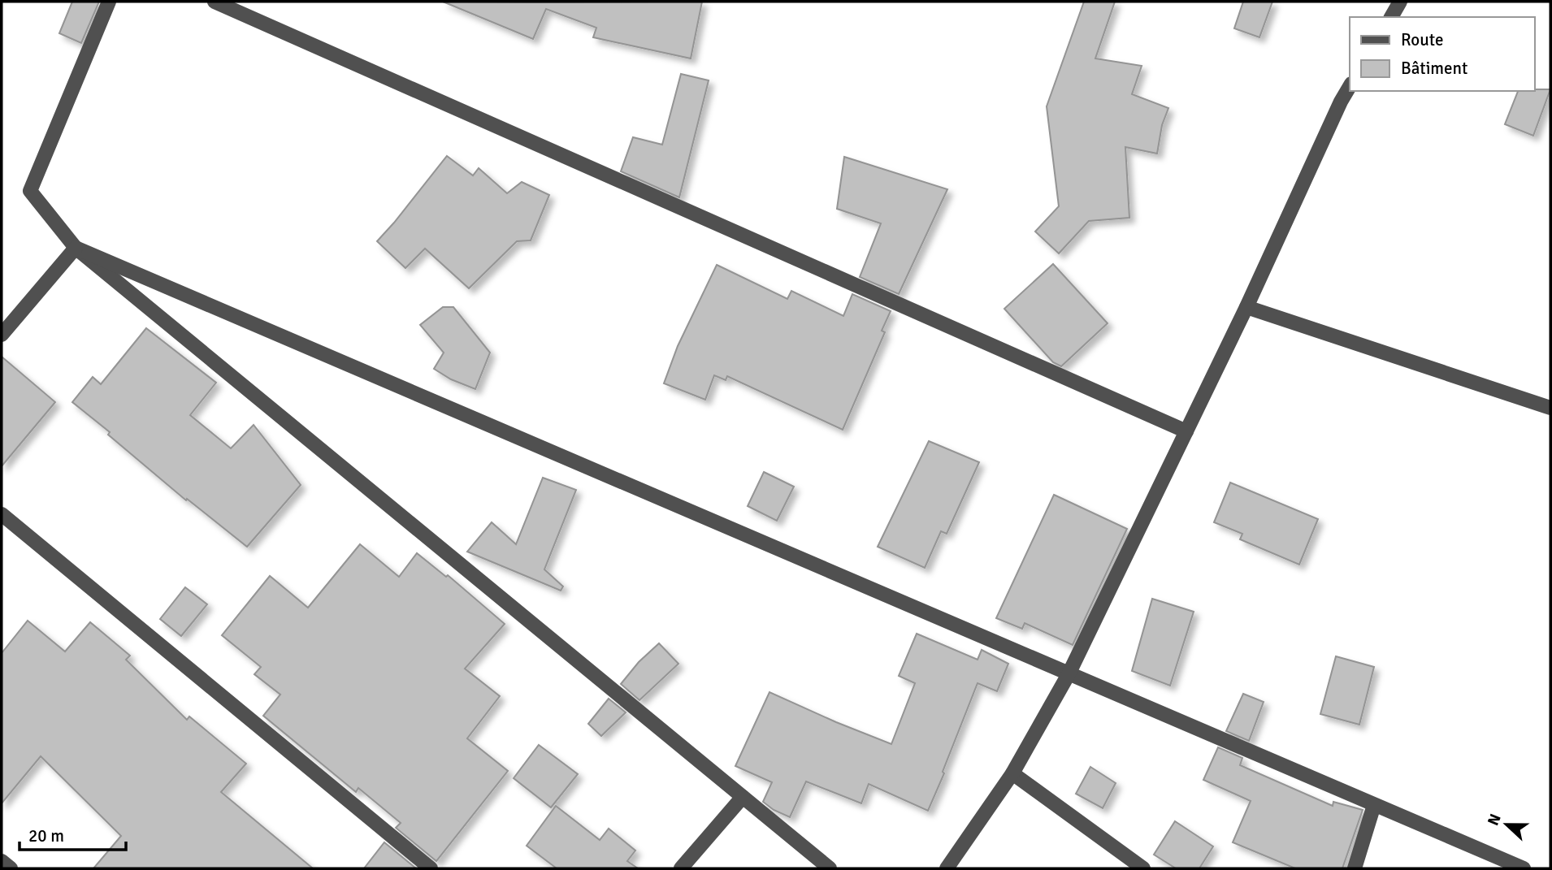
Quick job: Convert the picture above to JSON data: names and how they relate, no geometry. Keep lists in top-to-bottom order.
{
  "legend": ["Route", "Bâtiment"],
  "scale_bar": "20 m",
  "north": "left"
}
